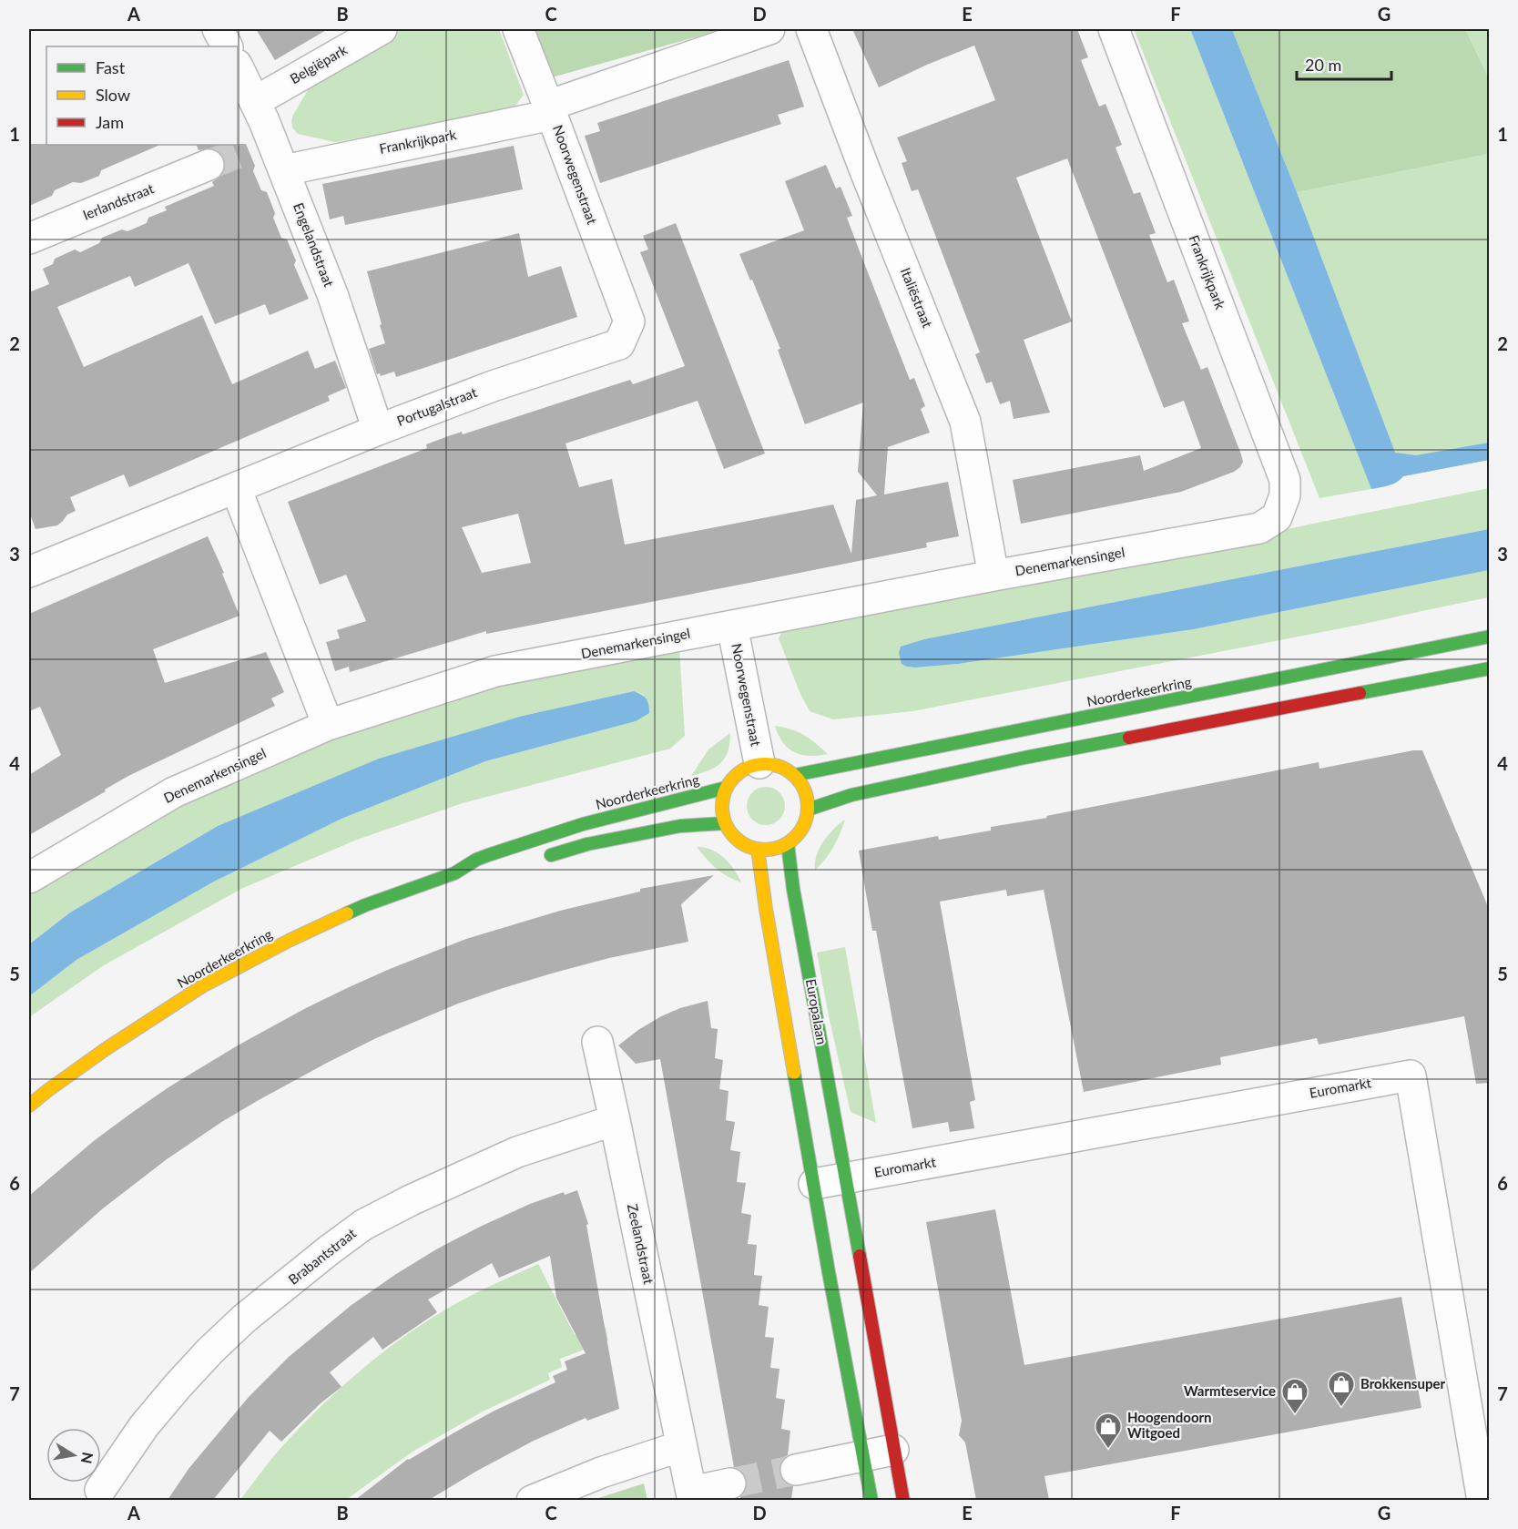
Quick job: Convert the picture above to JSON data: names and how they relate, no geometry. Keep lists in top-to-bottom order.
{
  "streets": {
    "street": [
      "Belgiëpark",
      "Frankrijkpark",
      "Noorwegenstraat",
      "Ierlandstraat",
      "Engelandstraat",
      "Italiëstraat",
      "Portugalstraat",
      "Denemarkensingel",
      "Noorderkeerkring",
      "Europalaan",
      "Euromarkt",
      "Zeelandstraat",
      "Brabantstraat"
    ]
  },
  "crossings": [
    ["Belgiëpark", "Engelandstraat"],
    ["Frankrijkpark", "Noorwegenstraat"],
    ["Frankrijkpark", "Engelandstraat"],
    ["Frankrijkpark", "Denemarkensingel"],
    ["Noorwegenstraat", "Portugalstraat"],
    ["Noorwegenstraat", "Denemarkensingel"],
    ["Noorwegenstraat", "Noorderkeerkring"],
    ["Noorwegenstraat", "Europalaan"],
    ["Engelandstraat", "Portugalstraat"],
    ["Italiëstraat", "Denemarkensingel"],
    ["Noorderkeerkring", "Europalaan"],
    ["Europalaan", "Euromarkt"],
    ["Zeelandstraat", "Brabantstraat"]
  ],
  "places": {
    "shop": ["Brokkensuper", "Warmteservice", "Hoogendoorn Witgoed"]
  },
  "legend": ["Fast", "Slow", "Jam"],
  "scale_bar": "20 m",
  "north": "right",
  "grid": {
    "columns": [
      "A",
      "B",
      "C",
      "D",
      "E",
      "F",
      "G"
    ],
    "rows": [
      "1",
      "2",
      "3",
      "4",
      "5",
      "6",
      "7"
    ]
  }
}
